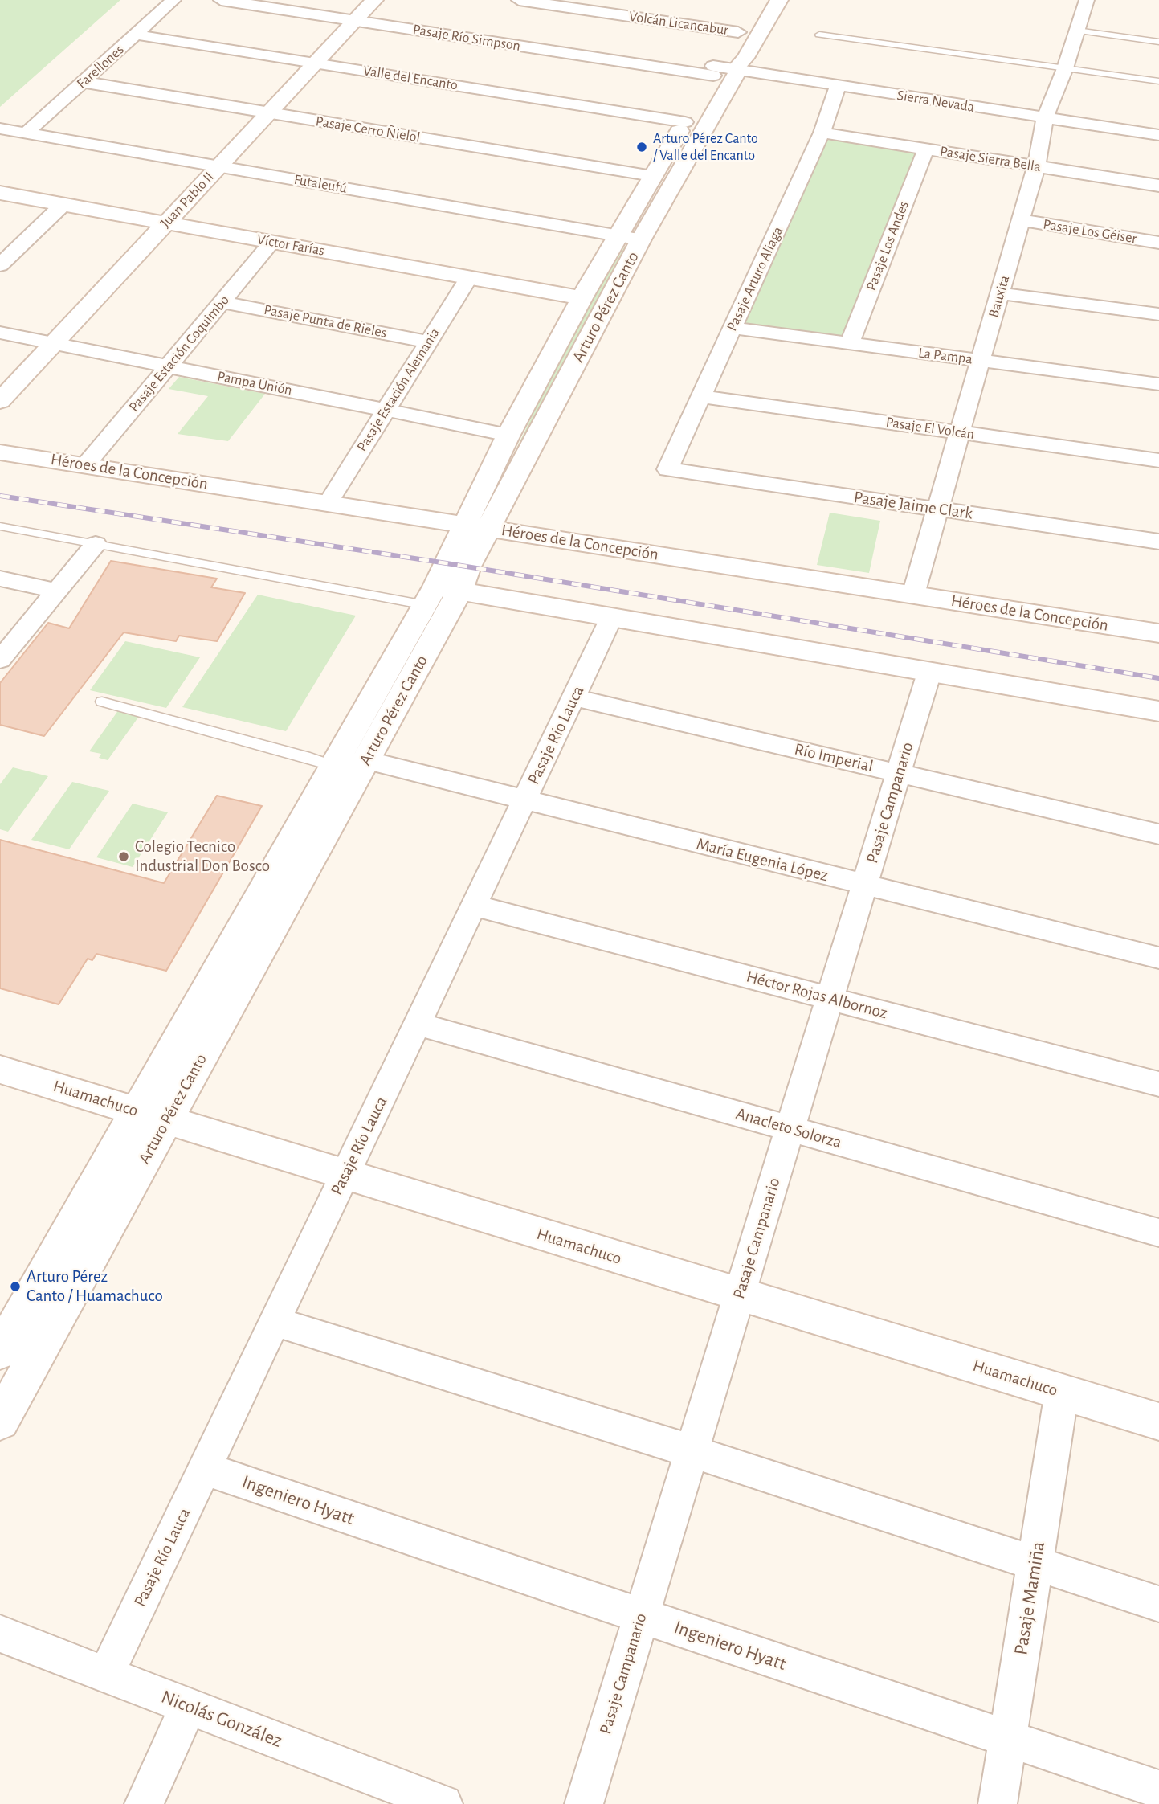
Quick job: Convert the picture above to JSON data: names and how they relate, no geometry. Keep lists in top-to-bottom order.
{
  "streets": {
    "street": [
      "Volcán Licancabur",
      "Pasaje Río Simpson",
      "Farellones",
      "Valle del Encanto",
      "Sierra Nevada",
      "Pasaje Cerro Ñielol",
      "Pasaje Sierra Bella",
      "Futaleufú",
      "Juan Pablo II",
      "Pasaje Los Géiser",
      "Víctor Farías",
      "Pasaje Los Andes",
      "Pasaje Arturo Aliaga",
      "Bauxita",
      "Arturo Pérez Canto",
      "Pasaje Punta de Rieles",
      "Pasaje Estación Coquimbo",
      "La Pampa",
      "Pampa Unión",
      "Pasaje Estación Alemania",
      "Pasaje El Volcán",
      "Héroes de la Concepción",
      "Pasaje Jaime Clark",
      "Pasaje Río Lauca",
      "Río Imperial",
      "Pasaje Campanario",
      "María Eugenia López",
      "Héctor Rojas Albornoz",
      "Huamachuco",
      "Anacleto Solorza",
      "Ingeniero Hyatt",
      "Pasaje Mamiña",
      "Nicolás González"
    ]
  },
  "crossings": [
    ["Volcán Licancabur", "Arturo Pérez Canto"],
    ["Pasaje Río Simpson", "Sierra Nevada"],
    ["Pasaje Río Simpson", "Juan Pablo II"],
    ["Pasaje Río Simpson", "Arturo Pérez Canto"],
    ["Farellones", "Valle del Encanto"],
    ["Farellones", "Pasaje Cerro Ñielol"],
    ["Farellones", "Futaleufú"],
    ["Valle del Encanto", "Juan Pablo II"],
    ["Valle del Encanto", "Arturo Pérez Canto"],
    ["Sierra Nevada", "Pasaje Arturo Aliaga"],
    ["Sierra Nevada", "Bauxita"],
    ["Sierra Nevada", "Arturo Pérez Canto"],
    ["Pasaje Cerro Ñielol", "Juan Pablo II"],
    ["Pasaje Cerro Ñielol", "Arturo Pérez Canto"],
    ["Pasaje Sierra Bella", "Pasaje Los Andes"],
    ["Pasaje Sierra Bella", "Pasaje Arturo Aliaga"],
    ["Pasaje Sierra Bella", "Bauxita"],
    ["Futaleufú", "Juan Pablo II"],
    ["Futaleufú", "Arturo Pérez Canto"],
    ["Juan Pablo II", "Víctor Farías"],
    ["Juan Pablo II", "Pampa Unión"],
    ["Pasaje Los Géiser", "Bauxita"],
    ["Víctor Farías", "Arturo Pérez Canto"],
    ["Víctor Farías", "Pasaje Estación Coquimbo"],
    ["Víctor Farías", "Pasaje Estación Alemania"],
    ["Pasaje Los Andes", "La Pampa"],
    ["Pasaje Arturo Aliaga", "La Pampa"],
    ["Pasaje Arturo Aliaga", "Pasaje El Volcán"],
    ["Pasaje Arturo Aliaga", "Pasaje Jaime Clark"],
    ["Bauxita", "La Pampa"],
    ["Bauxita", "Pasaje El Volcán"],
    ["Bauxita", "Héroes de la Concepción"],
    ["Bauxita", "Pasaje Jaime Clark"],
    ["Arturo Pérez Canto", "Pampa Unión"],
    ["Arturo Pérez Canto", "Héroes de la Concepción"],
    ["Arturo Pérez Canto", "María Eugenia López"],
    ["Arturo Pérez Canto", "Huamachuco"],
    ["Pasaje Punta de Rieles", "Pasaje Estación Coquimbo"],
    ["Pasaje Punta de Rieles", "Pasaje Estación Alemania"],
    ["Pasaje Estación Coquimbo", "Pampa Unión"],
    ["Pasaje Estación Coquimbo", "Héroes de la Concepción"],
    ["Pampa Unión", "Pasaje Estación Alemania"],
    ["Pasaje Estación Alemania", "Héroes de la Concepción"],
    ["Pasaje Río Lauca", "Río Imperial"],
    ["Pasaje Río Lauca", "María Eugenia López"],
    ["Pasaje Río Lauca", "Héctor Rojas Albornoz"],
    ["Pasaje Río Lauca", "Huamachuco"],
    ["Pasaje Río Lauca", "Anacleto Solorza"],
    ["Pasaje Río Lauca", "Ingeniero Hyatt"],
    ["Pasaje Río Lauca", "Nicolás González"],
    ["Río Imperial", "Pasaje Campanario"],
    ["Pasaje Campanario", "María Eugenia López"],
    ["Pasaje Campanario", "Héctor Rojas Albornoz"],
    ["Pasaje Campanario", "Huamachuco"],
    ["Pasaje Campanario", "Anacleto Solorza"],
    ["Pasaje Campanario", "Ingeniero Hyatt"],
    ["Huamachuco", "Pasaje Mamiña"],
    ["Ingeniero Hyatt", "Pasaje Mamiña"]
  ],
  "places": ["Arturo Pérez Canto / Valle del Encanto", "Colegio Tecnico Industrial Don Bosco", "Arturo Pérez Canto / Huamachuco"]
}
